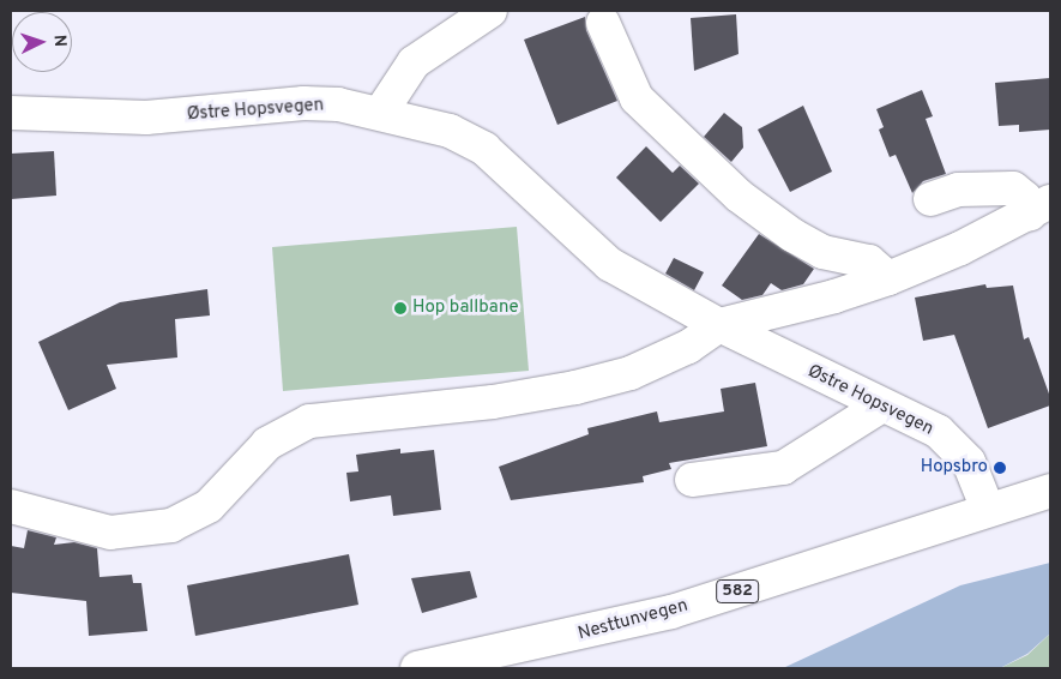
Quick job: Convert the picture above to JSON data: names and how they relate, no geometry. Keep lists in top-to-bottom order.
{
  "streets": {
    "street": ["Østre Hopsvegen", "582", "Nesttunvegen"]
  },
  "crossings": [
    ["Østre Hopsvegen", "Nesttunvegen"]
  ],
  "places": ["Hop ballbane", "Hopsbro"],
  "north": "right"
}
